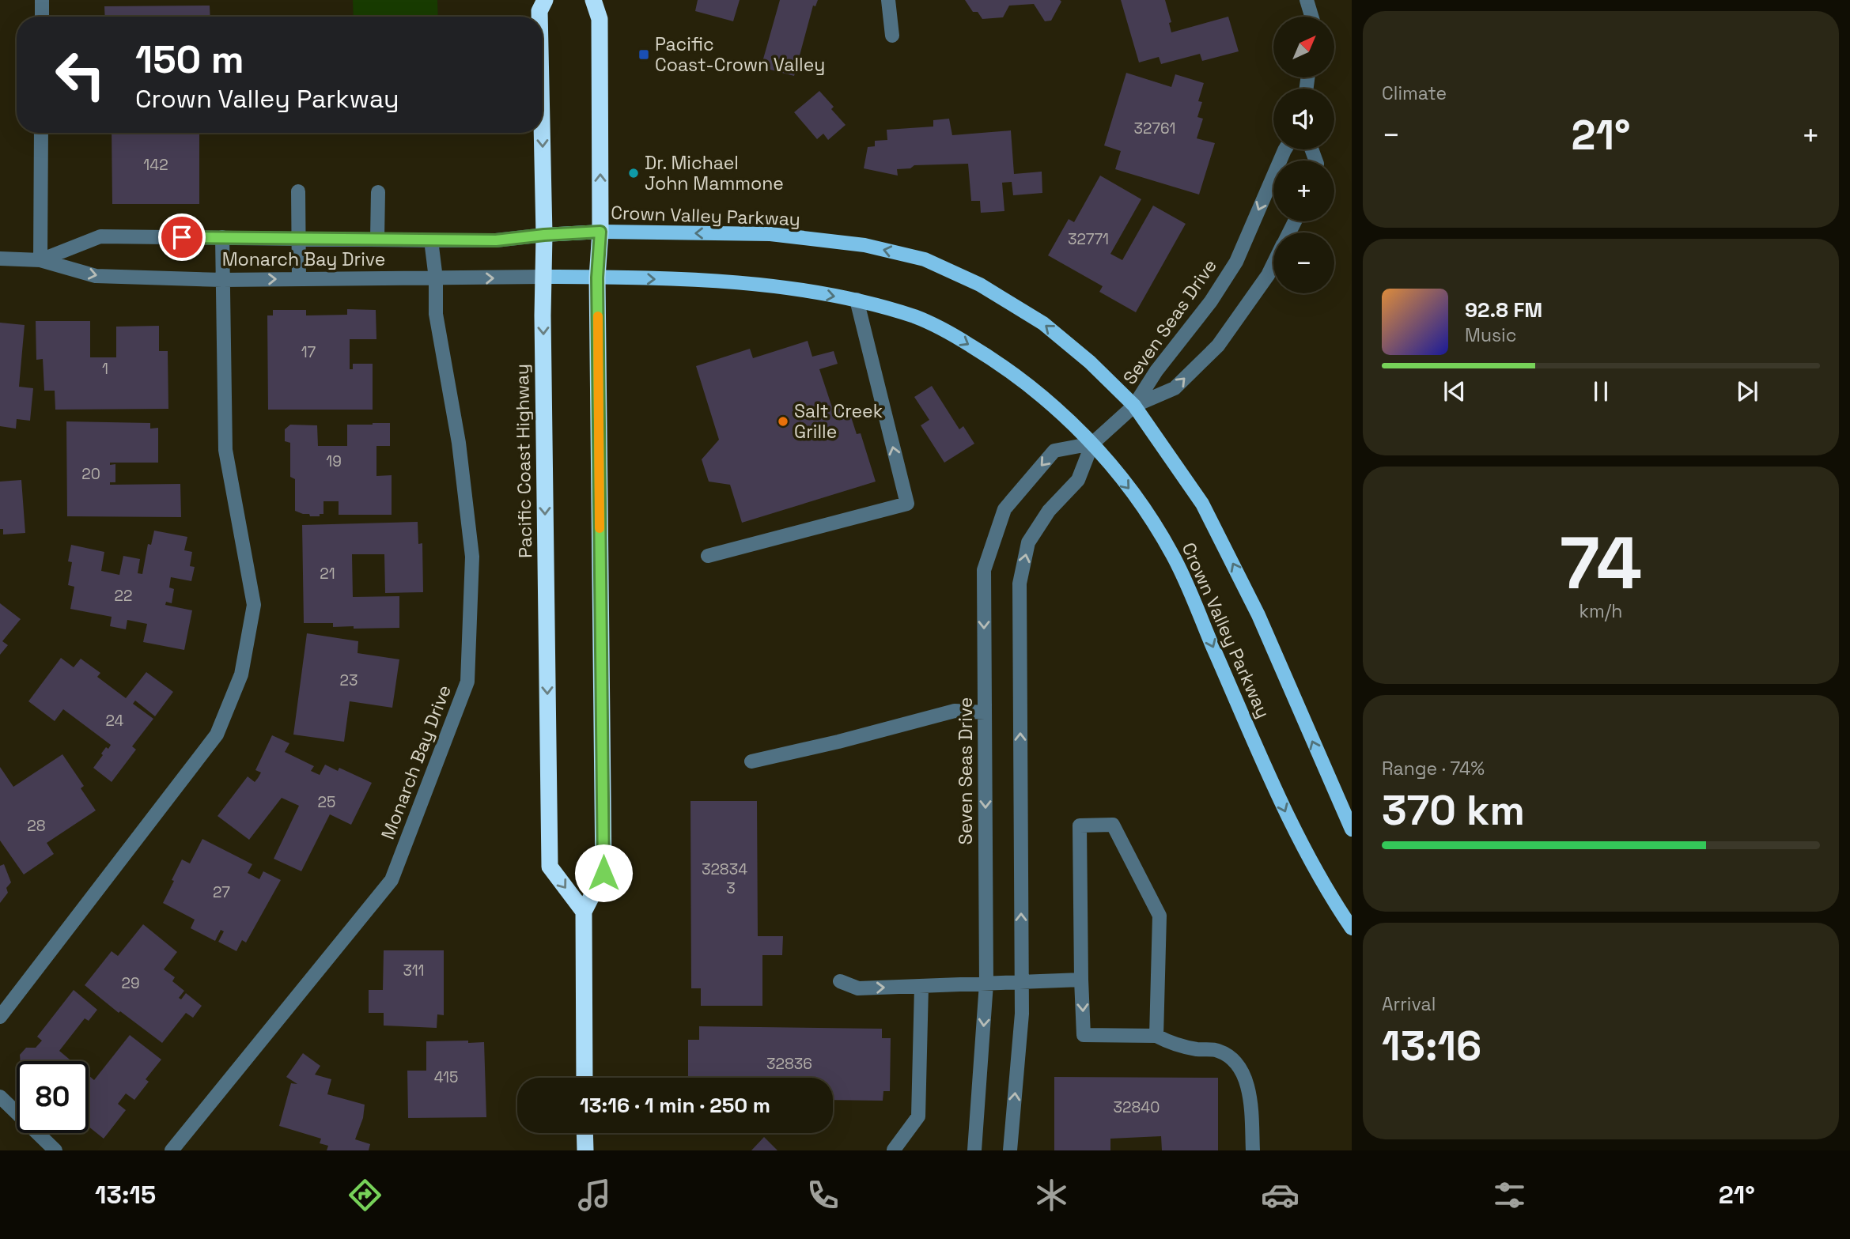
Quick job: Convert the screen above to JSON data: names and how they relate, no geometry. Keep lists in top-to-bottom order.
{
  "streets": {
    "highway": ["Pacific Coast Highway"],
    "main road": ["Crown Valley Parkway"],
    "street": ["Monarch Bay Drive", "Seven Seas Drive"]
  },
  "crossings": [
    ["Crown Valley Parkway", "Monarch Bay Drive"],
    ["Crown Valley Parkway", "Seven Seas Drive"],
    ["Crown Valley Parkway", "Pacific Coast Highway"],
    ["Monarch Bay Drive", "Pacific Coast Highway"]
  ],
  "places": {
    "transit": ["Pacific Coast-Crown Valley"],
    "other": ["Dr. Michael John Mammone", "Salt Creek Grille"]
  },
  "house_numbers": [
    "32761",
    "142",
    "32771",
    "17",
    "1",
    "19",
    "20",
    "21",
    "22",
    "23",
    "24",
    "25",
    "28",
    "32834",
    "3",
    "27",
    "311",
    "29",
    "32836",
    "415",
    "32840"
  ],
  "north": "top right",
  "page": {
    "tile": [
      "Climate",
      ["74", "km/h"],
      ["Range · 74%", "370 km"],
      ["Arrival", "13:16"]
    ],
    "map_buttons": ["+", "−"],
    "turn": ["150 m", "Crown Valley Parkway"],
    "heat": ["−", "21°", "+"],
    "song": ["92.8 FM", "Music"],
    "limit": "80",
    "trip": "13:16 · 1 min · 250 m",
    "tabs": ["13:15", "21°"]
  }
}
